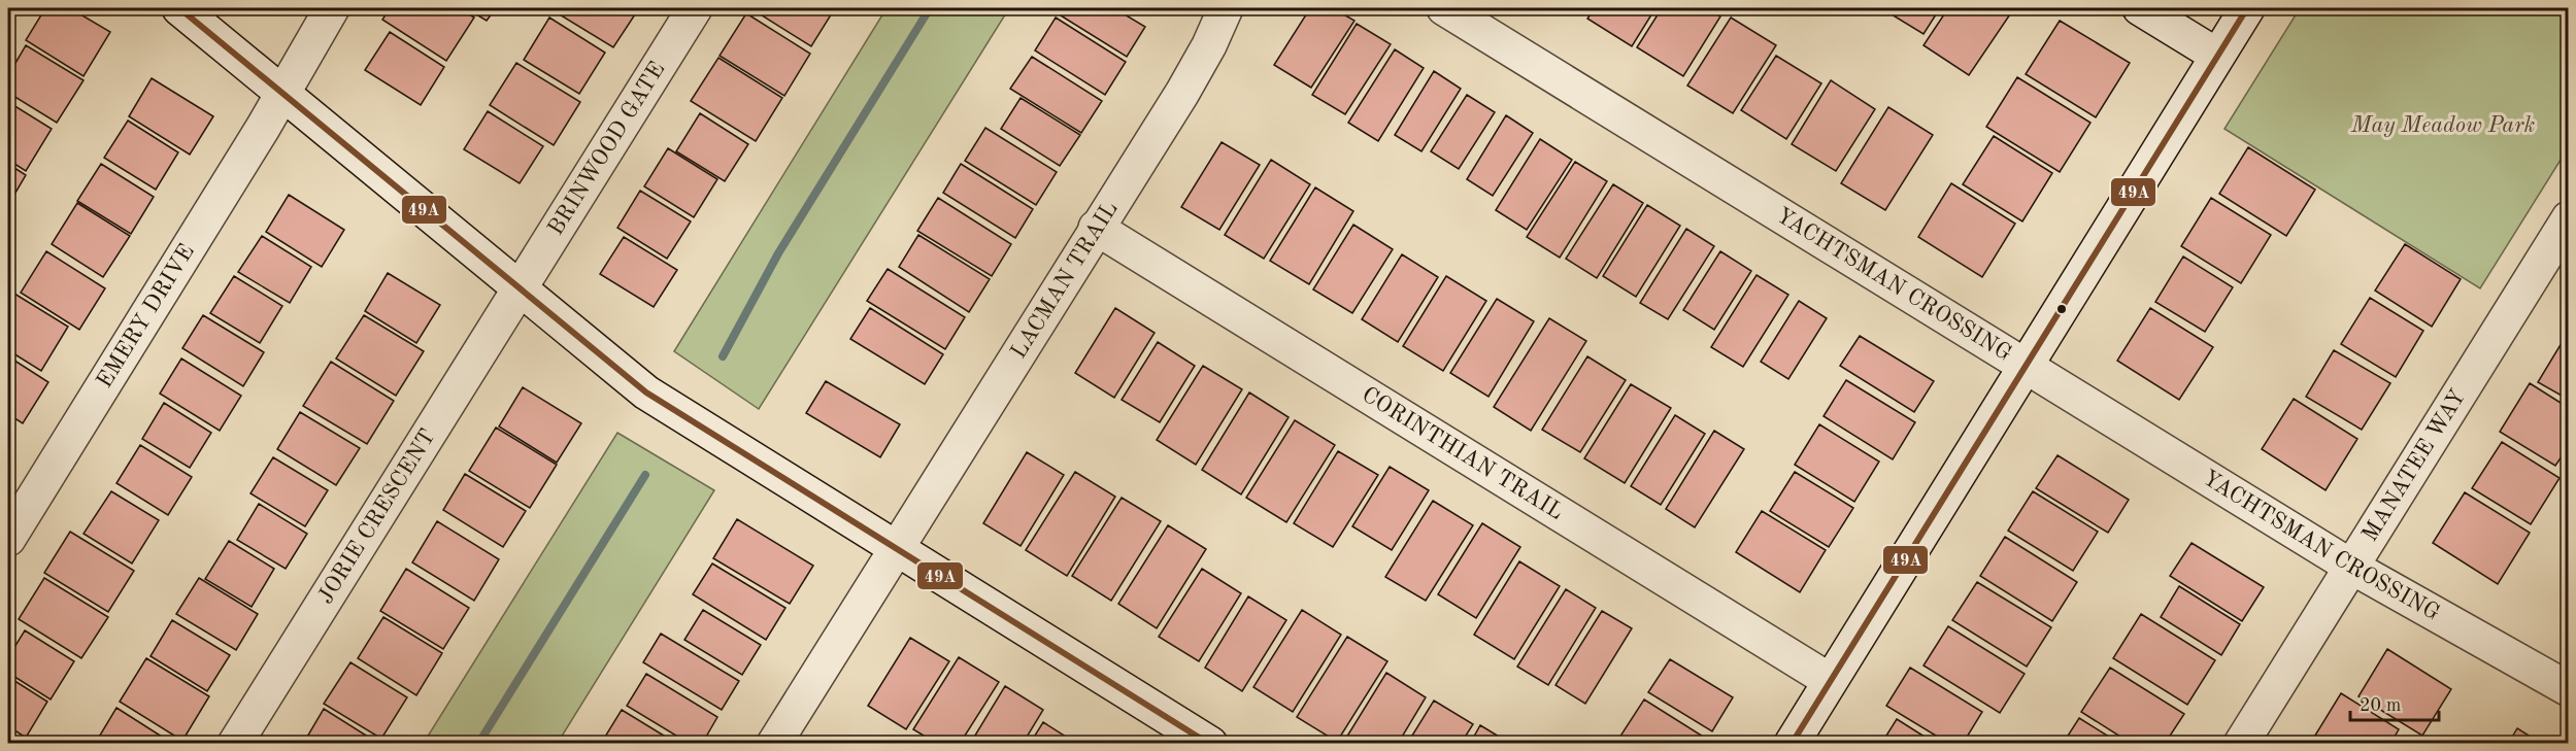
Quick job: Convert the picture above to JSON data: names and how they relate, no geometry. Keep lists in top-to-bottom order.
{
  "streets": {
    "street": [
      "BRINWOOD GATE",
      "LACMAN TRAIL",
      "YACHTSMAN CROSSING",
      "EMERY DRIVE",
      "CORINTHIAN TRAIL",
      "MANATEE WAY",
      "JORIE CRESCENT"
    ]
  },
  "crossings": [
    ["BRINWOOD GATE", "JORIE CRESCENT"],
    ["LACMAN TRAIL", "CORINTHIAN TRAIL"],
    ["YACHTSMAN CROSSING", "MANATEE WAY"]
  ],
  "parks": ["May Meadow Park"],
  "lines": ["transit line 49A"],
  "scale_bar": "20 m"
}
